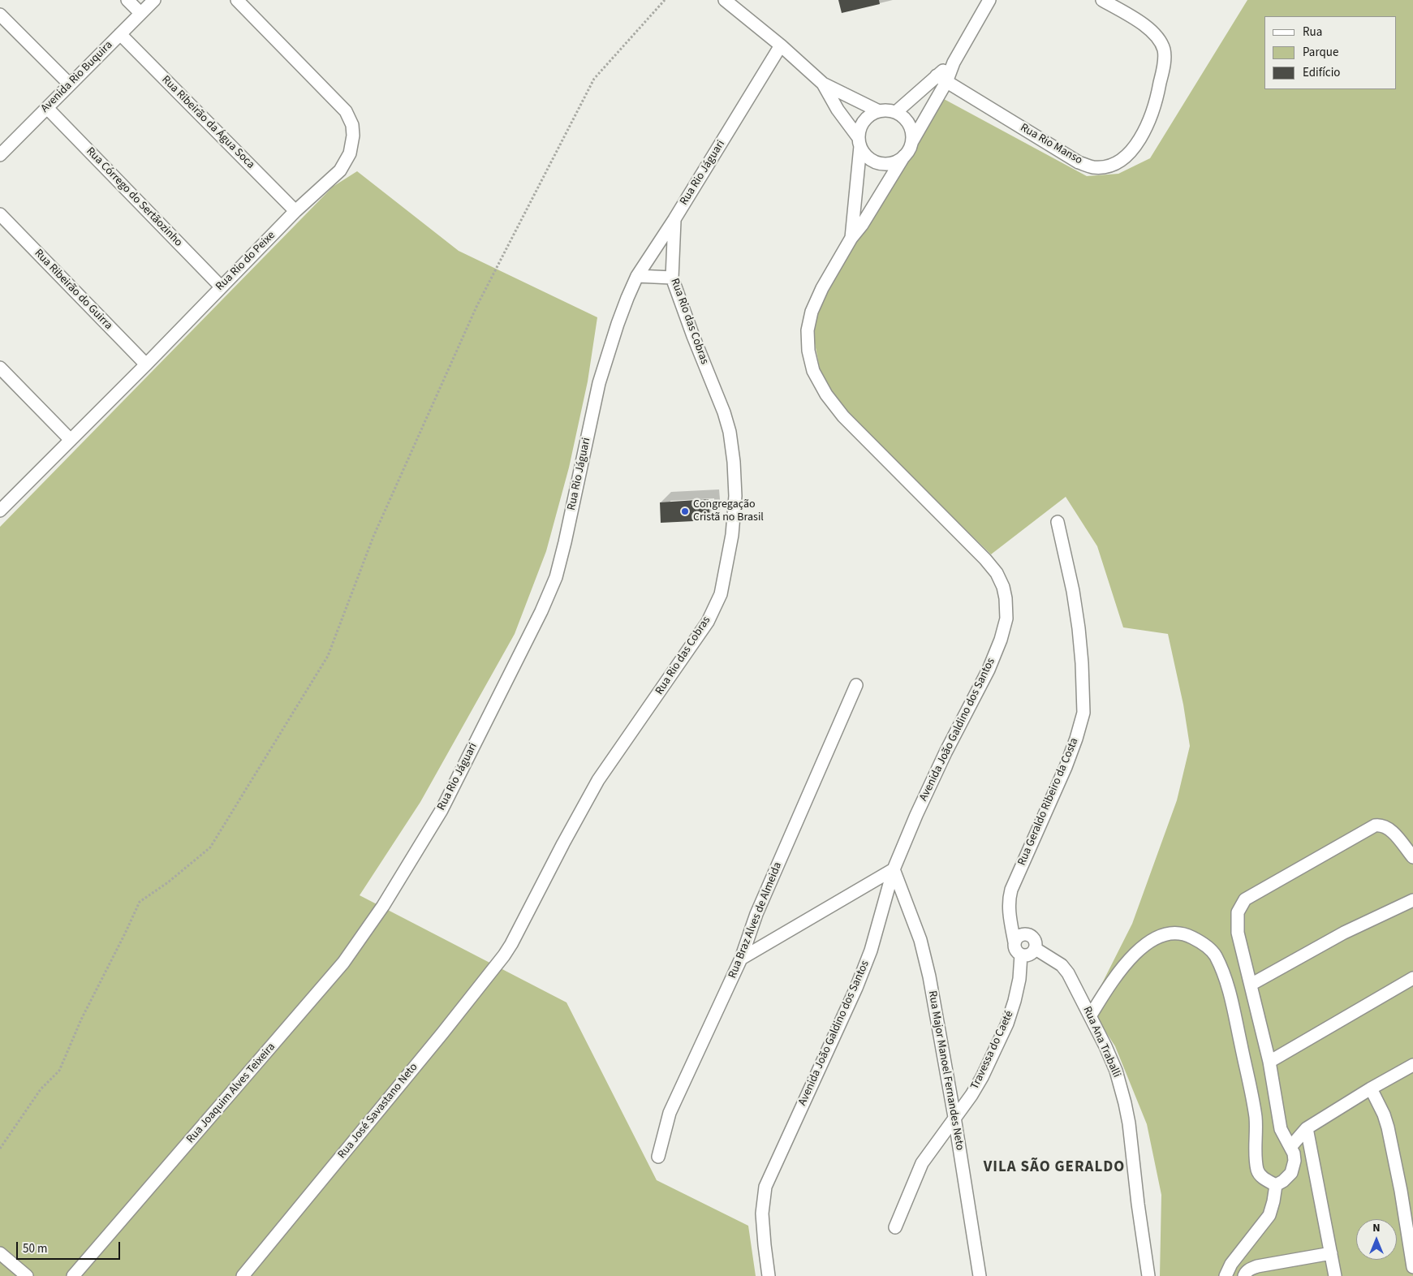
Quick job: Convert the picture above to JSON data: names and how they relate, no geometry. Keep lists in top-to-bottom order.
{
  "streets": {
    "street": [
      "Avenida Rio Buquira",
      "Rua Ribeirão da Água Soca",
      "Rua Rio Manso",
      "Rua Rio Jáguari",
      "Rua Córrego do Sertãozinho",
      "Rua Rio do Peixe",
      "Rua Ribeirão do Guirra",
      "Rua Rio das Cobras",
      "Avenida João Galdino dos Santos",
      "Rua Geraldo Ribeiro da Costa",
      "Rua Braz Alves de Almeida",
      "Rua Ana Traballi",
      "Travessa do Caeté",
      "Rua Major Manoel Fernandes Neto",
      "Rua Joaquim Alves Teixeira",
      "Rua José Savastano Neto"
    ]
  },
  "crossings": [
    ["Avenida Rio Buquira", "Rua Ribeirão da Água Soca"],
    ["Avenida Rio Buquira", "Rua Córrego do Sertãozinho"],
    ["Rua Ribeirão da Água Soca", "Rua Rio do Peixe"],
    ["Rua Rio Jáguari", "Rua Rio das Cobras"],
    ["Rua Rio Jáguari", "Rua Joaquim Alves Teixeira"],
    ["Rua Córrego do Sertãozinho", "Rua Rio do Peixe"],
    ["Rua Rio do Peixe", "Rua Ribeirão do Guirra"],
    ["Rua Rio das Cobras", "Rua José Savastano Neto"],
    ["Avenida João Galdino dos Santos", "Rua Major Manoel Fernandes Neto"],
    ["Rua Geraldo Ribeiro da Costa", "Rua Ana Traballi"],
    ["Rua Geraldo Ribeiro da Costa", "Travessa do Caeté"],
    ["Rua Ana Traballi", "Travessa do Caeté"],
    ["Travessa do Caeté", "Rua Major Manoel Fernandes Neto"]
  ],
  "districts": ["VILA SÃO GERALDO"],
  "places": ["Congregação Cristã no Brasil"],
  "legend": ["Rua", "Parque", "Edifício"],
  "scale_bar": "50 m",
  "north": "top"
}
